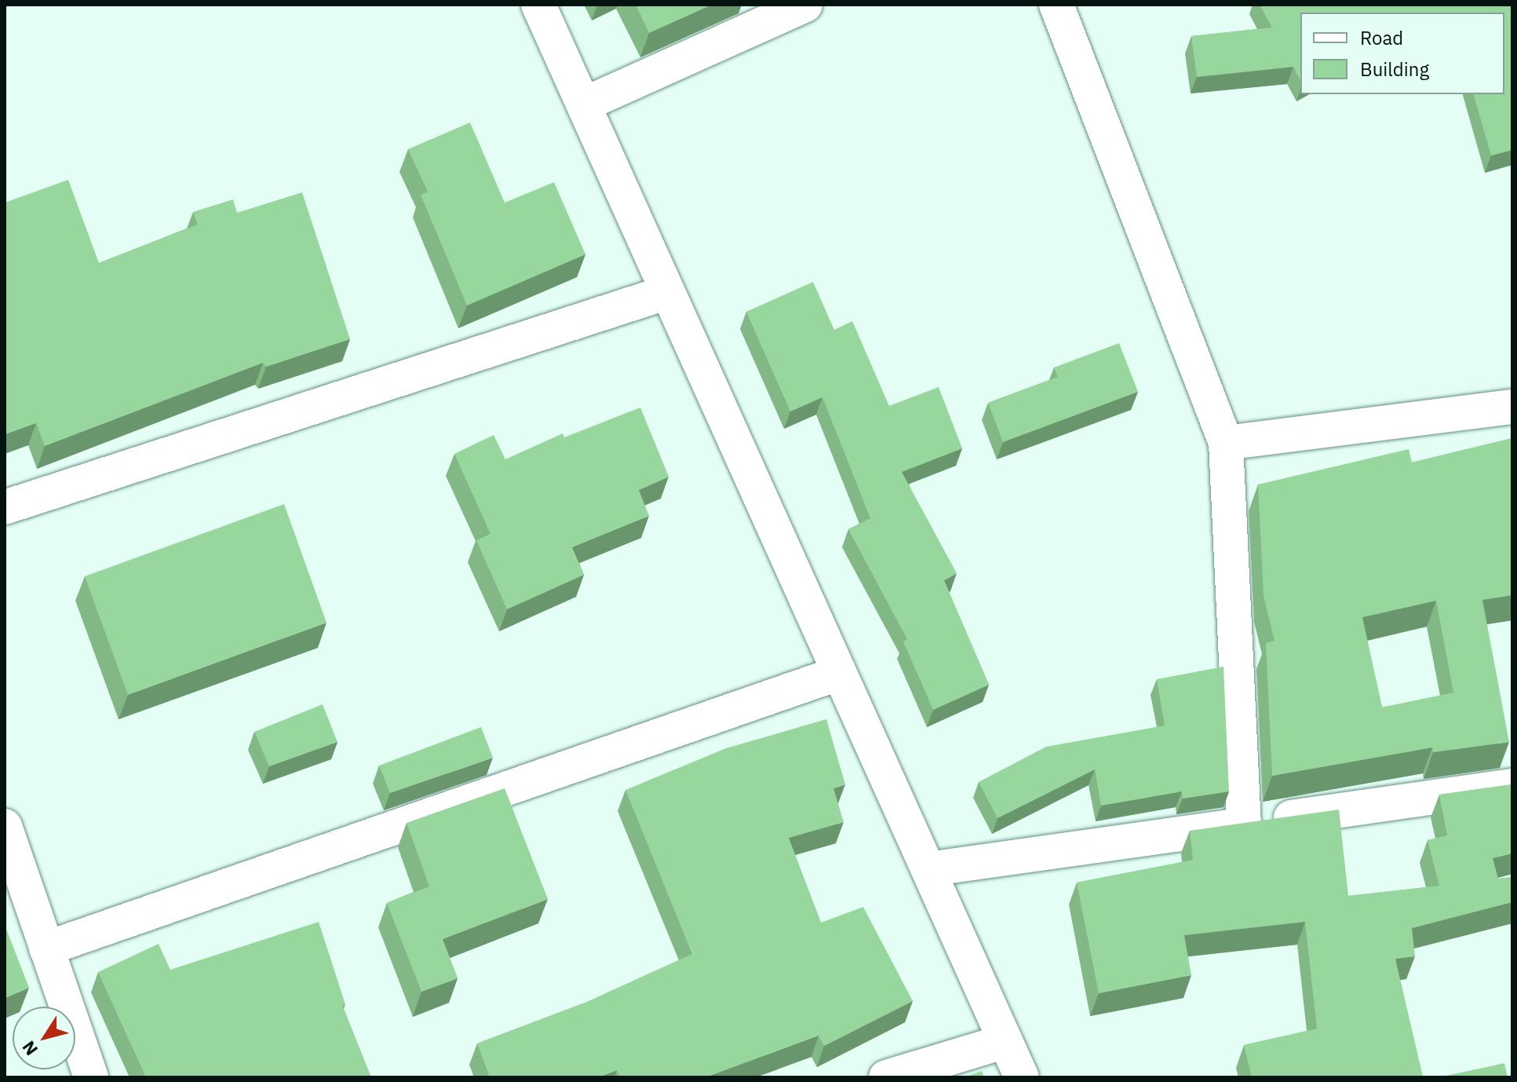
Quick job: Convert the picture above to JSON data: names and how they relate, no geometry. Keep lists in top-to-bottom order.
{
  "legend": ["Road", "Building"],
  "north": "bottom left"
}
